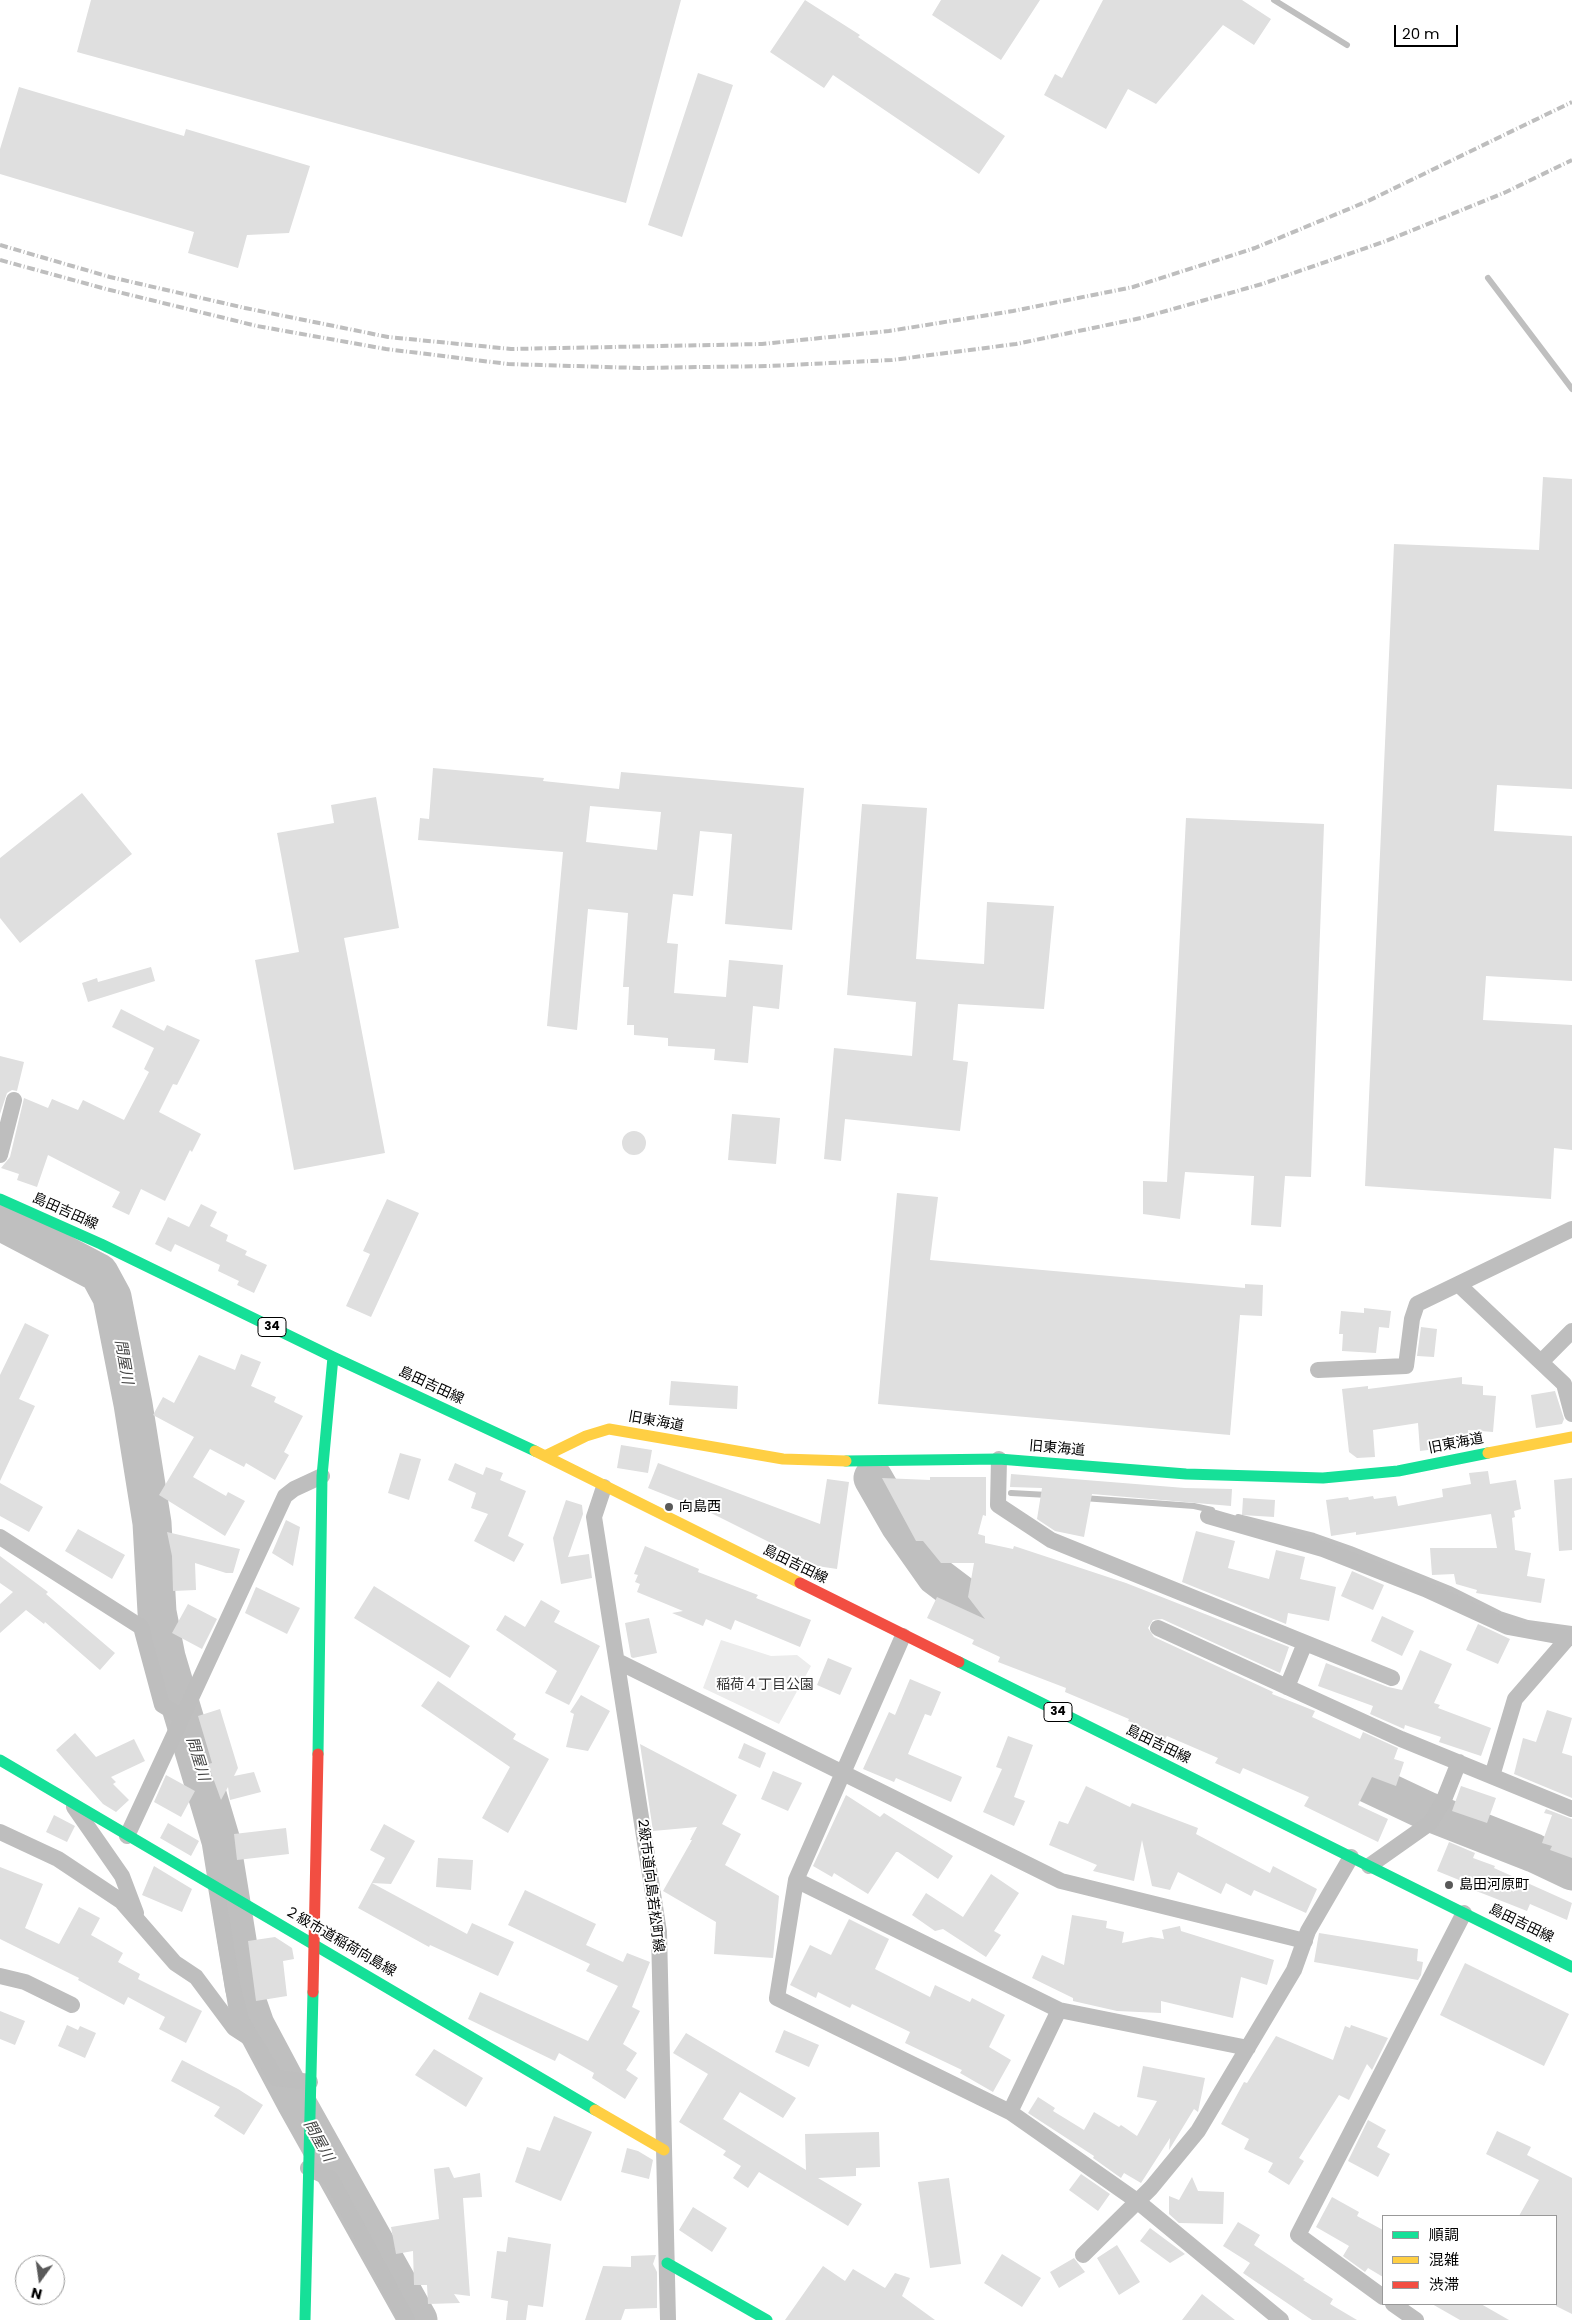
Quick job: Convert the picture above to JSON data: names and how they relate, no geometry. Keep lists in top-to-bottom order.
{
  "streets": {
    "street": [
      "島田吉田線",
      "34",
      "旧東海道",
      "2級市道向島若松町線",
      "２級市道稲荷向島線"
    ]
  },
  "crossings": [
    ["島田吉田線", "旧東海道"],
    ["島田吉田線", "2級市道向島若松町線"],
    ["2級市道向島若松町線", "２級市道稲荷向島線"]
  ],
  "water": ["問屋川"],
  "parks": ["稲荷４丁目公園"],
  "places": ["向島西", "島田河原町"],
  "legend": ["順調", "混雑", "渋滞"],
  "scale_bar": "20 m",
  "north": "bottom"
}
